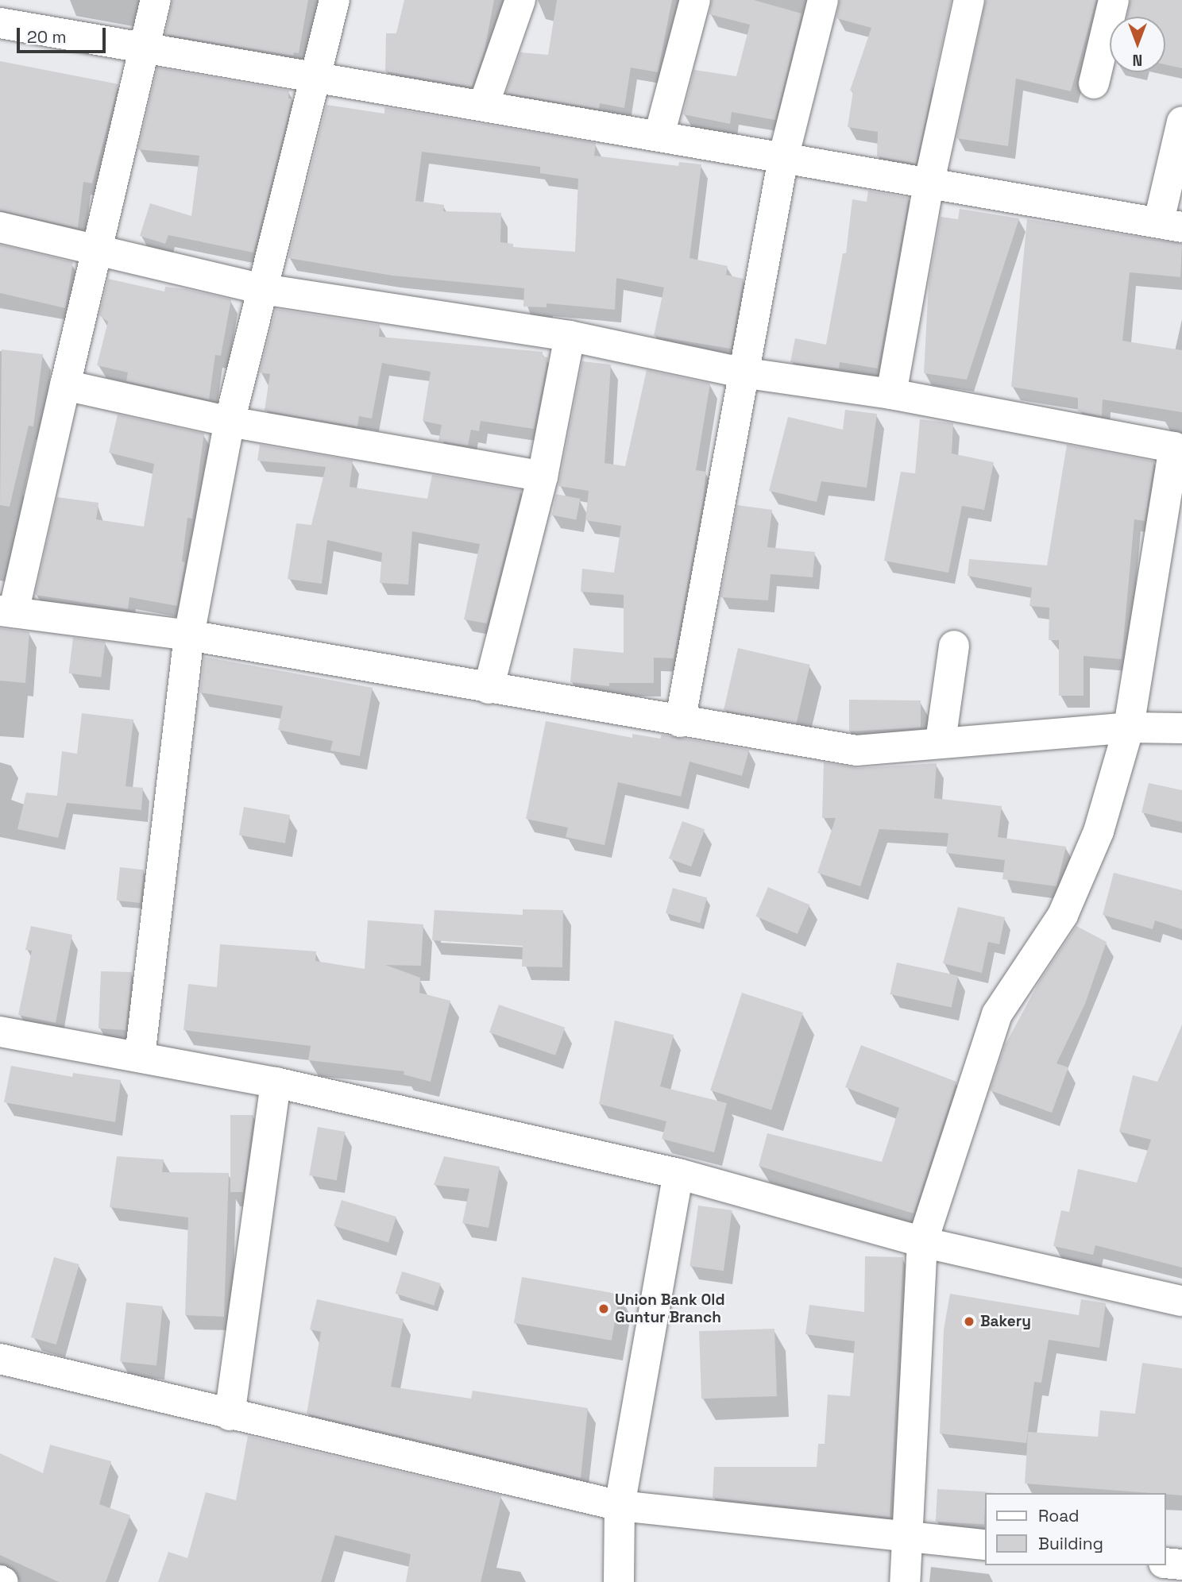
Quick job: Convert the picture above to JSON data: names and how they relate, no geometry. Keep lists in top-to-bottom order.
{
  "places": ["Union Bank Old Guntur Branch", "Bakery"],
  "legend": ["Road", "Building"],
  "scale_bar": "20 m",
  "north": "bottom"
}
